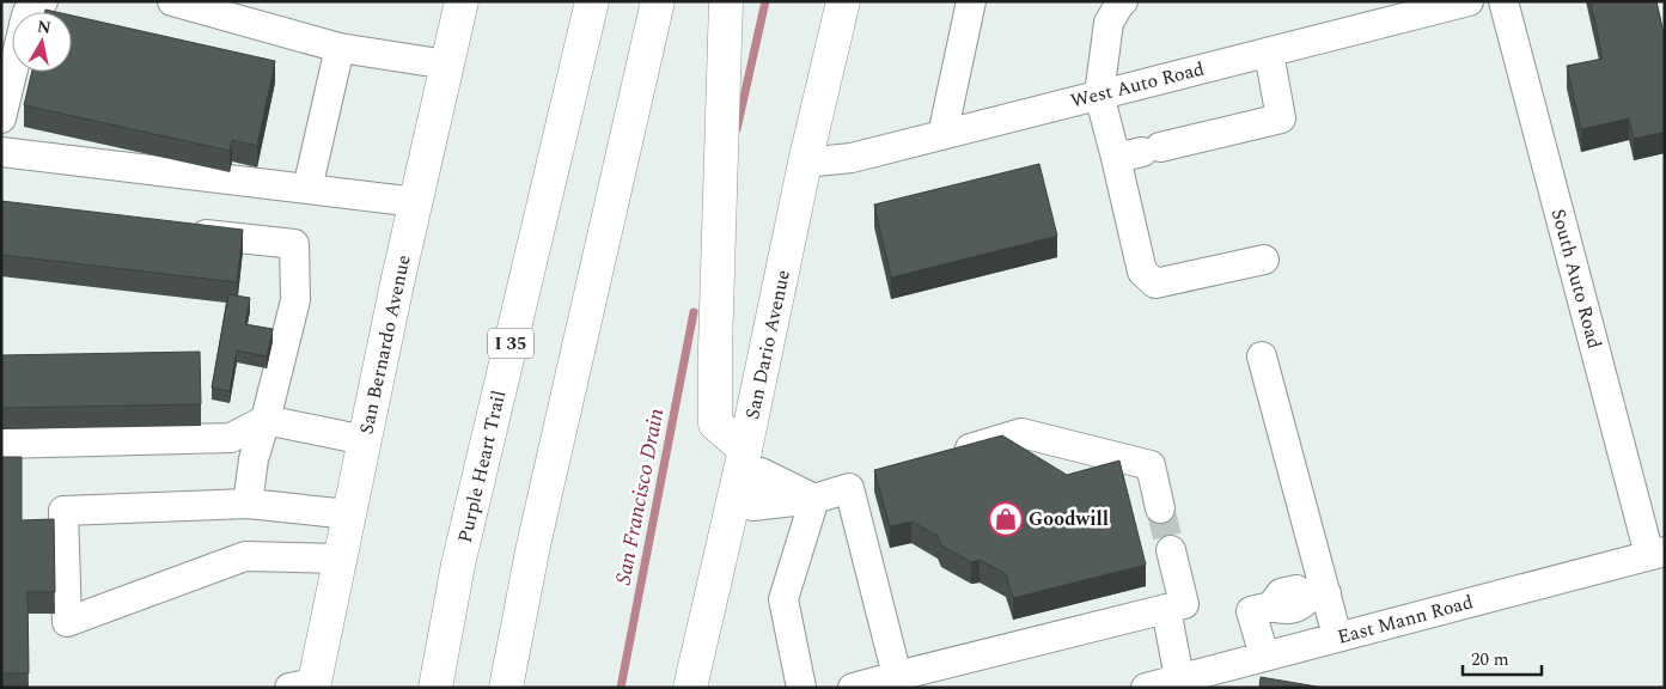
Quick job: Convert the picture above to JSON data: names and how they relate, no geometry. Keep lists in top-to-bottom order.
{
  "streets": {
    "main road": [
      "I 35",
      "San Bernardo Avenue",
      "San Dario Avenue",
      "Purple Heart Trail"
    ],
    "street": ["West Auto Road", "South Auto Road", "East Mann Road"]
  },
  "crossings": [
    ["West Auto Road", "San Dario Avenue"],
    ["South Auto Road", "East Mann Road"]
  ],
  "water": ["San Francisco Drain"],
  "places": {
    "shop": ["Goodwill"]
  },
  "scale_bar": "20 m",
  "north": "top"
}
